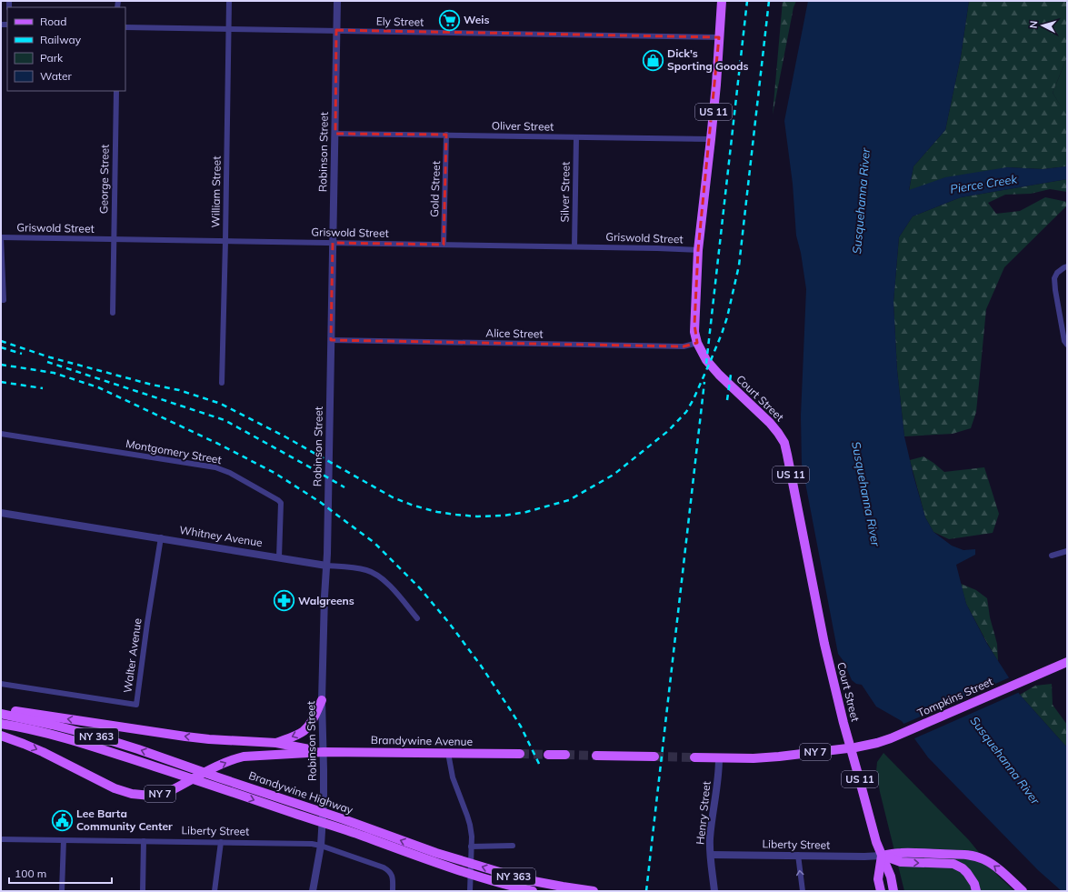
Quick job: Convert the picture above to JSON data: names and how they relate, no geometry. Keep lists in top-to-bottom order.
{
  "streets": {
    "main road": [
      "US 11",
      "Court Street",
      "Tompkins Street",
      "NY 363",
      "Brandywine Avenue",
      "NY 7",
      "Brandywine Highway"
    ],
    "street": [
      "Ely Street",
      "Oliver Street",
      "Robinson Street",
      "George Street",
      "Gold Street",
      "William Street",
      "Silver Street",
      "Griswold Street",
      "Alice Street",
      "Montgomery Street",
      "Whitney Avenue",
      "Walter Avenue",
      "Henry Street",
      "Liberty Street"
    ]
  },
  "crossings": [
    ["Ely Street", "Robinson Street"],
    ["Ely Street", "William Street"],
    ["Ely Street", "Court Street"],
    ["Oliver Street", "Robinson Street"],
    ["Oliver Street", "Gold Street"],
    ["Oliver Street", "Silver Street"],
    ["Oliver Street", "Court Street"],
    ["Robinson Street", "Griswold Street"],
    ["Robinson Street", "Alice Street"],
    ["Robinson Street", "Whitney Avenue"],
    ["Robinson Street", "Brandywine Avenue"],
    ["Robinson Street", "NY 7"],
    ["Robinson Street", "Liberty Street"],
    ["George Street", "Griswold Street"],
    ["Gold Street", "Griswold Street"],
    ["William Street", "Griswold Street"],
    ["Silver Street", "Griswold Street"],
    ["Griswold Street", "Court Street"],
    ["Alice Street", "Court Street"],
    ["Court Street", "Tompkins Street"],
    ["Court Street", "NY 7"],
    ["Court Street", "Liberty Street"],
    ["Montgomery Street", "Whitney Avenue"],
    ["Whitney Avenue", "Walter Avenue"],
    ["Tompkins Street", "NY 7"],
    ["Brandywine Avenue", "NY 7"],
    ["NY 7", "Henry Street"],
    ["Henry Street", "Liberty Street"]
  ],
  "water": ["Pierce Creek", "Susquehanna River"],
  "places": {
    "supermarket": ["Weis"],
    "shop": ["Dick's Sporting Goods"],
    "pharmacy": ["Walgreens"],
    "public building": ["Lee Barta Community Center"]
  },
  "legend": [
    "Road",
    "Railway",
    "Park",
    "Water"
  ],
  "scale_bar": "100 m",
  "north": "left"
}
